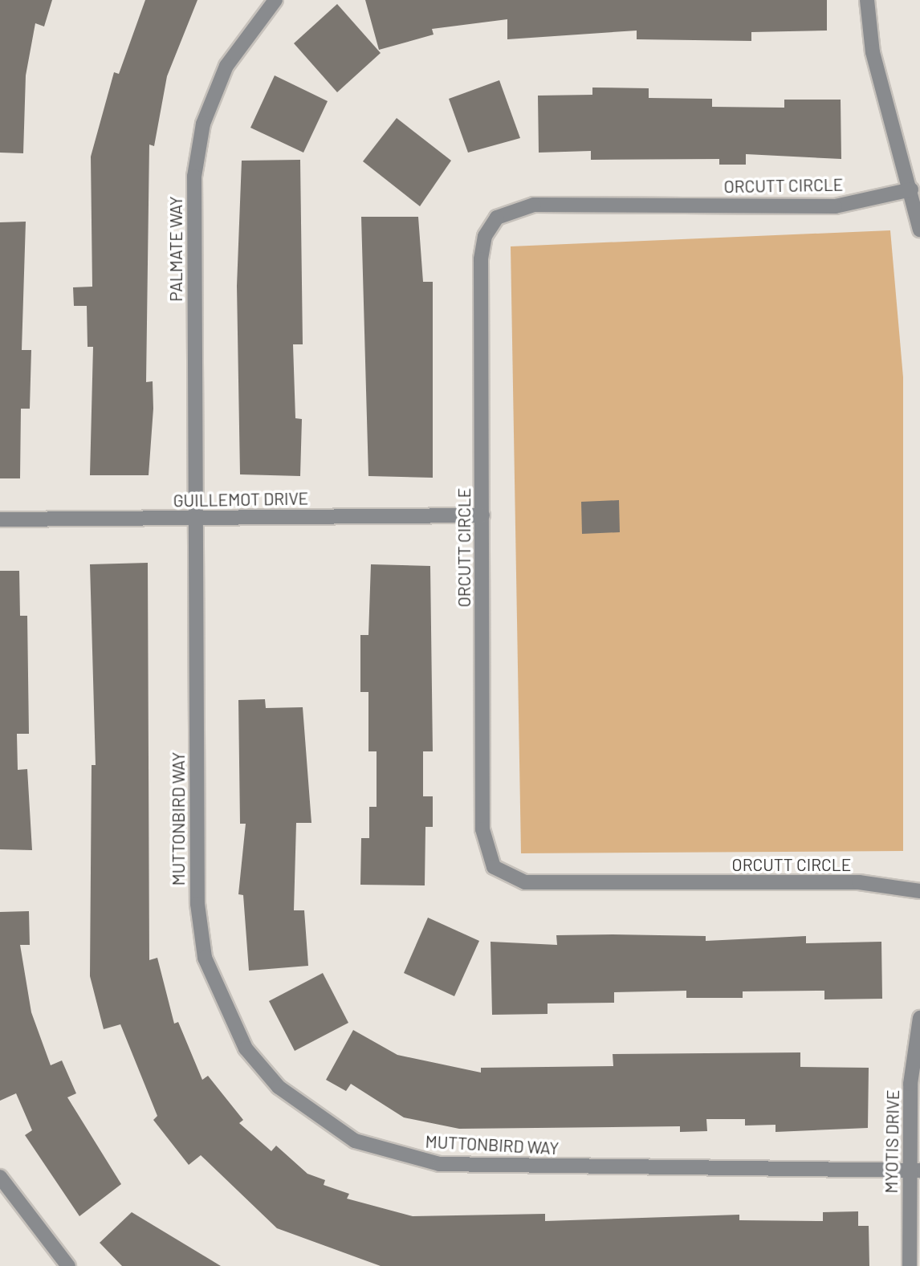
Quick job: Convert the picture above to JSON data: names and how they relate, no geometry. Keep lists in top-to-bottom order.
{
  "streets": {
    "street": [
      "ORCUTT CIRCLE",
      "PALMATE WAY",
      "GUILLEMOT DRIVE",
      "MUTTONBIRD WAY",
      "MYOTIS DRIVE"
    ]
  },
  "crossings": [
    ["ORCUTT CIRCLE", "GUILLEMOT DRIVE"],
    ["PALMATE WAY", "GUILLEMOT DRIVE"],
    ["PALMATE WAY", "MUTTONBIRD WAY"],
    ["GUILLEMOT DRIVE", "MUTTONBIRD WAY"],
    ["MUTTONBIRD WAY", "MYOTIS DRIVE"]
  ]
}
